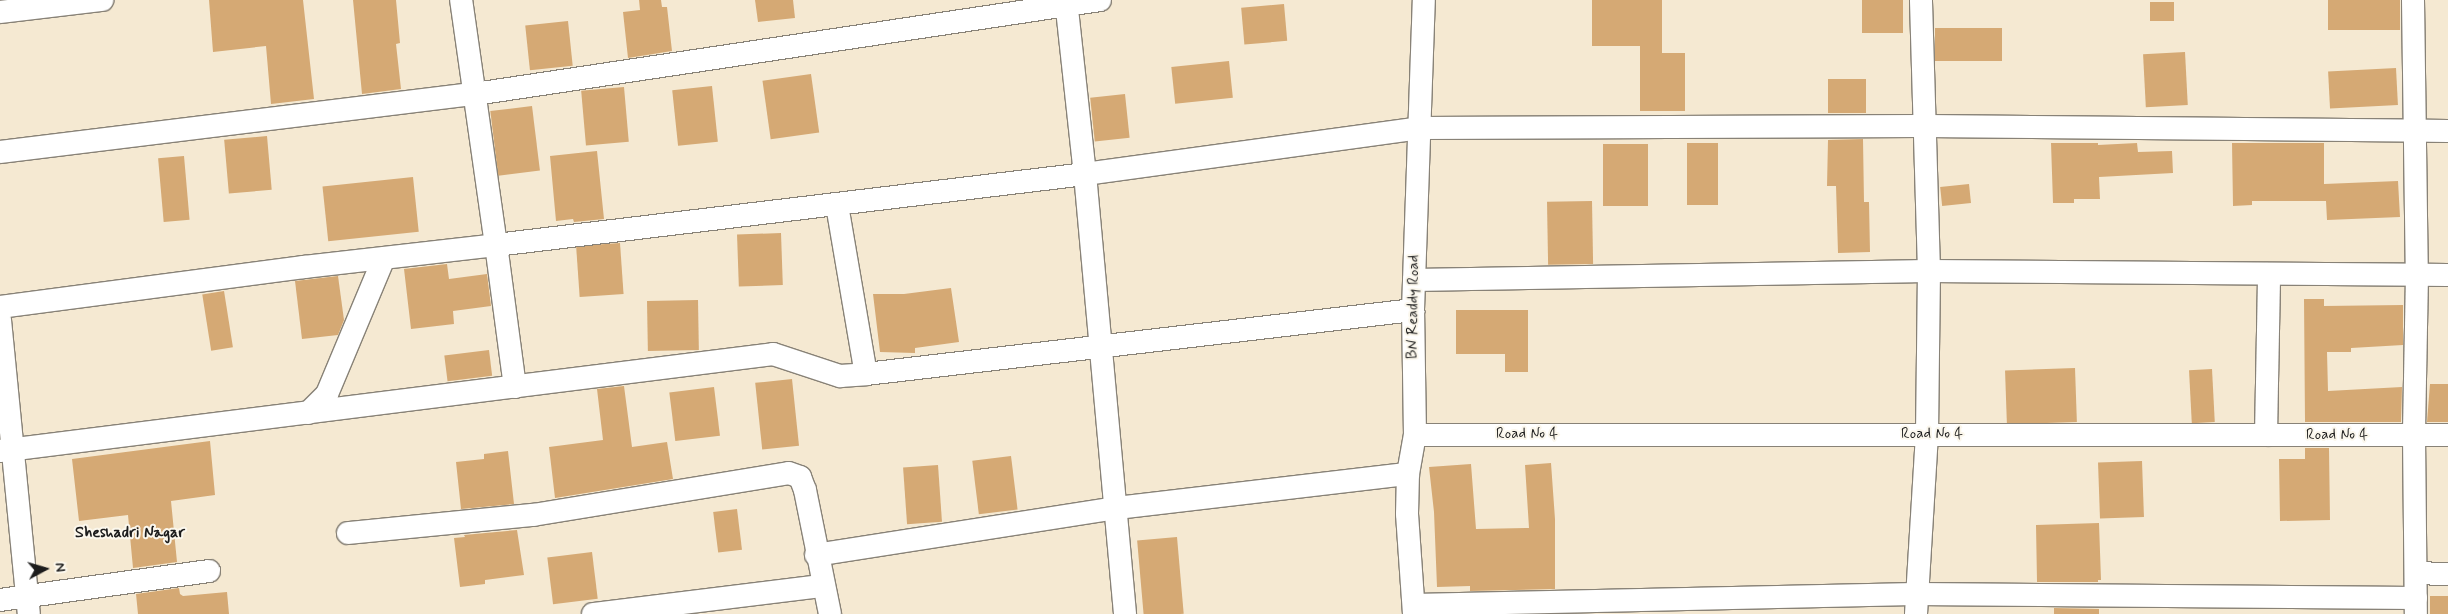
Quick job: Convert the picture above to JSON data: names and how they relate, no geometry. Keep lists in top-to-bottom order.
{
  "streets": {
    "street": ["BN Readdy Road", "Road No 4"]
  },
  "crossings": [
    ["BN Readdy Road", "Road No 4"]
  ],
  "districts": ["Sheshadri Nagar"],
  "north": "right"
}
